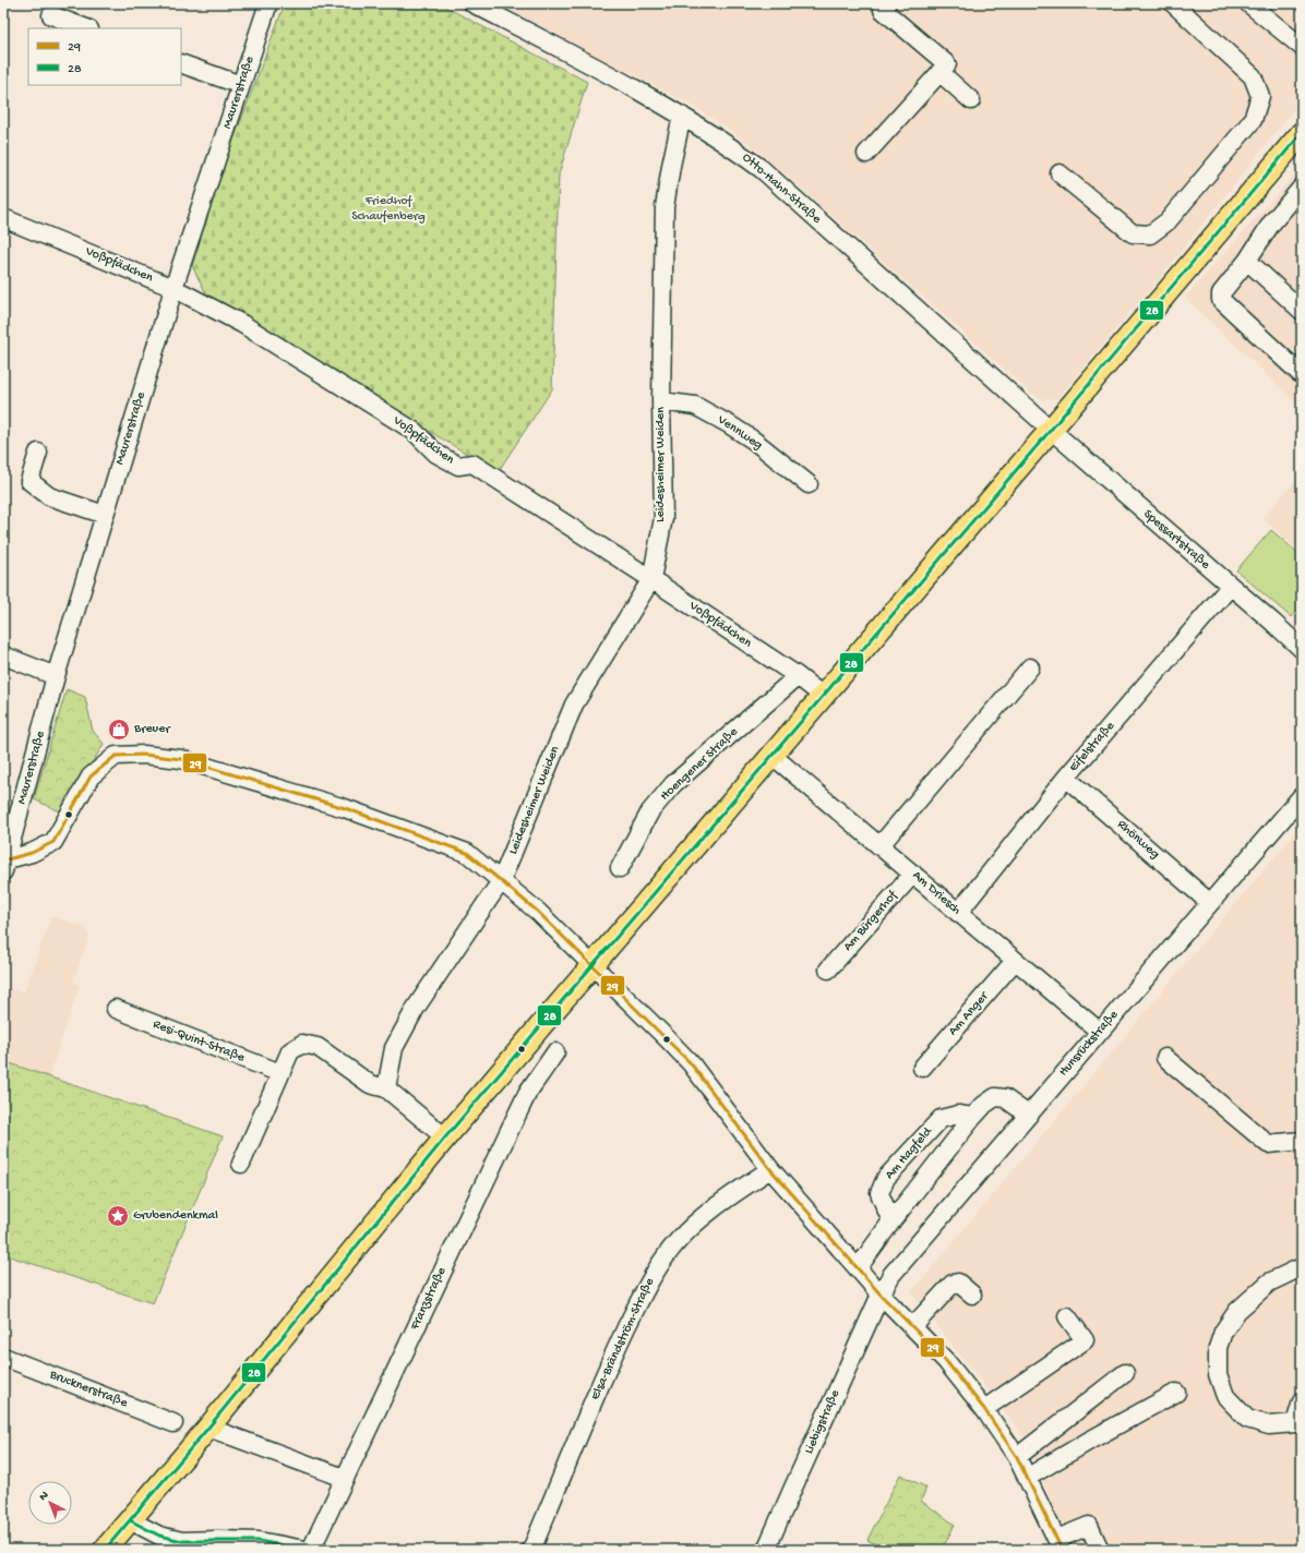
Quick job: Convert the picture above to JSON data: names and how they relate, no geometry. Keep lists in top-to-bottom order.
{
  "streets": {
    "street": [
      "Maurerstraße",
      "Otto-Hahn-Straße",
      "Voßpfädchen",
      "Vennweg",
      "Leidesheimer Weiden",
      "Spessartstraße",
      "Eifelstraße",
      "Hoengener Straße",
      "Rhönweg",
      "Am Driesch",
      "Am Bürgerhof",
      "Am Anger",
      "Resi-Quint-Straße",
      "Hunsrückstraße",
      "Am Hagfeld",
      "Franzstraße",
      "Elsa-Brändström-Straße",
      "Brucknerstraße",
      "Liebigstraße"
    ]
  },
  "crossings": [
    ["Maurerstraße", "Voßpfädchen"],
    ["Otto-Hahn-Straße", "Leidesheimer Weiden"],
    ["Otto-Hahn-Straße", "Spessartstraße"],
    ["Voßpfädchen", "Leidesheimer Weiden"],
    ["Voßpfädchen", "Hoengener Straße"],
    ["Vennweg", "Leidesheimer Weiden"],
    ["Spessartstraße", "Eifelstraße"],
    ["Eifelstraße", "Rhönweg"],
    ["Eifelstraße", "Am Driesch"],
    ["Rhönweg", "Hunsrückstraße"],
    ["Am Driesch", "Am Bürgerhof"],
    ["Am Driesch", "Am Anger"],
    ["Am Driesch", "Hunsrückstraße"],
    ["Hunsrückstraße", "Am Hagfeld"],
    ["Hunsrückstraße", "Liebigstraße"]
  ],
  "parks": ["Friedhof Schaufenberg"],
  "places": {
    "shop": ["Breuer"],
    "place": ["Grubendenkmal"]
  },
  "lines": ["transit line 28", "transit line 29"],
  "legend": ["29", "28"],
  "north": "top left"
}
